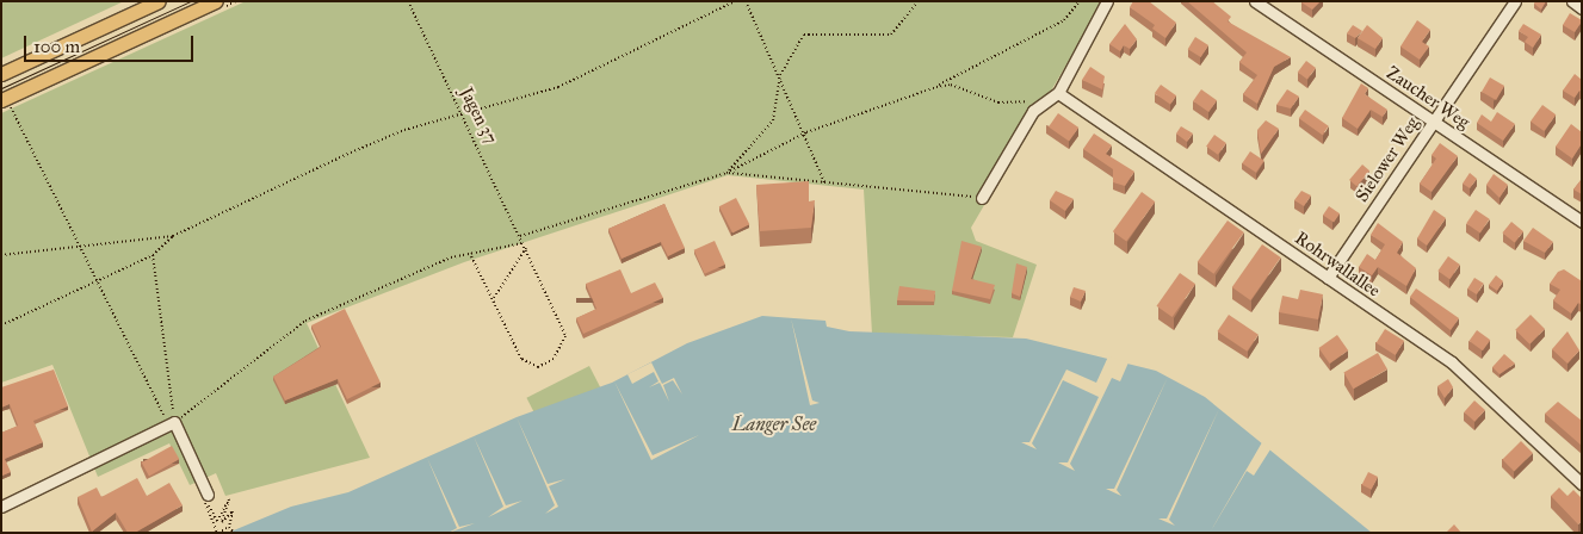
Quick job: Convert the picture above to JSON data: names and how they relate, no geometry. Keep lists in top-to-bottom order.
{
  "streets": {
    "street": ["Zaucher Weg", "Sielower Weg", "Rohrwallallee"],
    "path": ["Jagen 37"]
  },
  "crossings": [
    ["Zaucher Weg", "Sielower Weg"],
    ["Sielower Weg", "Rohrwallallee"]
  ],
  "water": ["Langer See"],
  "scale_bar": "100 m"
}
